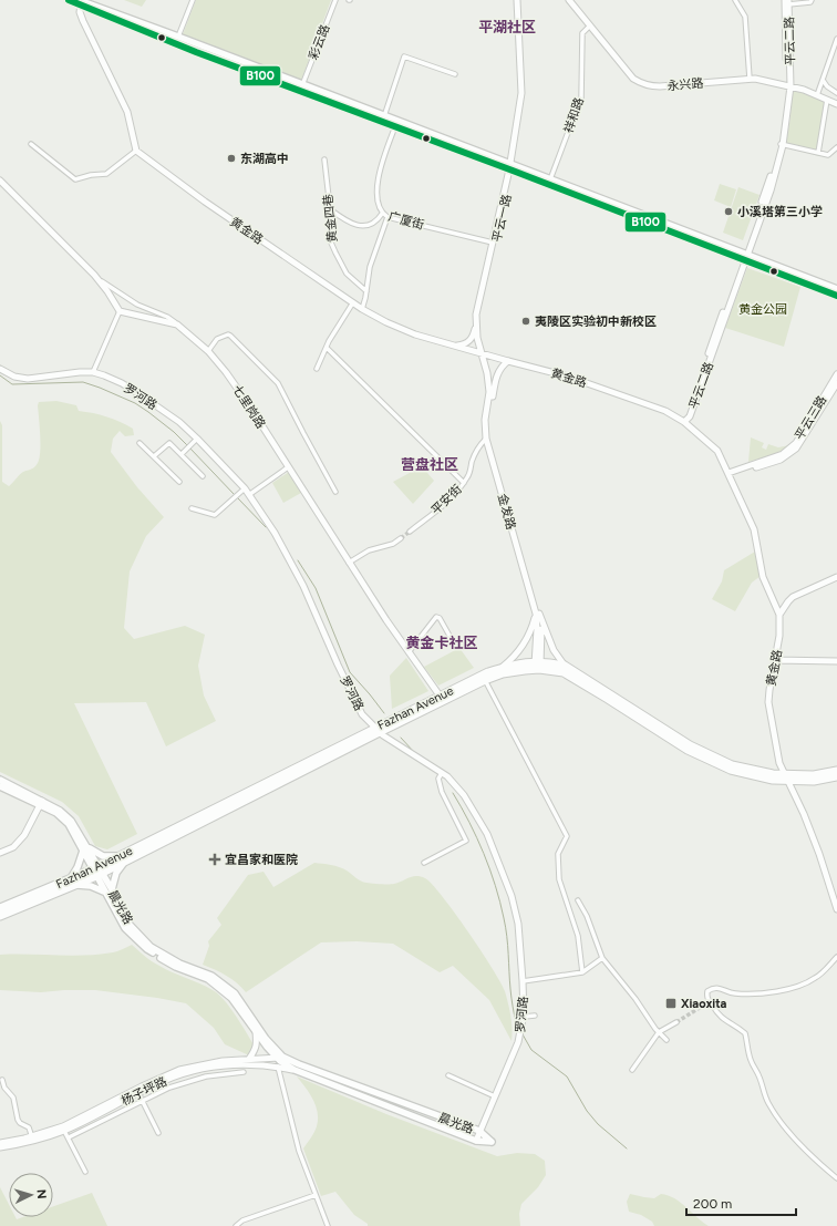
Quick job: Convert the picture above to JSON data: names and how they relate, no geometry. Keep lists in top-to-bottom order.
{
  "streets": {
    "highway": ["Fazhan Avenue"],
    "main road": [
      "平云二路",
      "永兴路",
      "平云一路",
      "黄金路",
      "罗河路",
      "七里岗路",
      "平云三路",
      "金发路",
      "晨光路",
      "杨子坪路"
    ],
    "street": [
      "彩云路",
      "祥和路",
      "黄金四巷",
      "广厦街",
      "平安街"
    ]
  },
  "crossings": [
    ["平云二路", "永兴路"],
    ["平云二路", "黄金路"],
    ["永兴路", "祥和路"],
    ["平云一路", "广厦街"],
    ["平云一路", "黄金路"],
    ["平云一路", "金发路"],
    ["黄金路", "平云三路"],
    ["黄金路", "金发路"],
    ["黄金路", "Fazhan Avenue"],
    ["罗河路", "Fazhan Avenue"],
    ["罗河路", "晨光路"],
    ["七里岗路", "Fazhan Avenue"],
    ["平安街", "金发路"],
    ["金发路", "Fazhan Avenue"],
    ["Fazhan Avenue", "晨光路"],
    ["晨光路", "杨子坪路"]
  ],
  "districts": ["平湖社区", "营盘社区", "黄金卡社区"],
  "parks": ["黄金公园"],
  "places": {
    "other": ["东湖高中", "小溪塔第三小学", "夷陵区实验初中新校区"],
    "health": ["宜昌家和医院"],
    "transit": ["Xiaoxita"]
  },
  "lines": ["transit line B100"],
  "scale_bar": "200 m",
  "north": "right"
}
